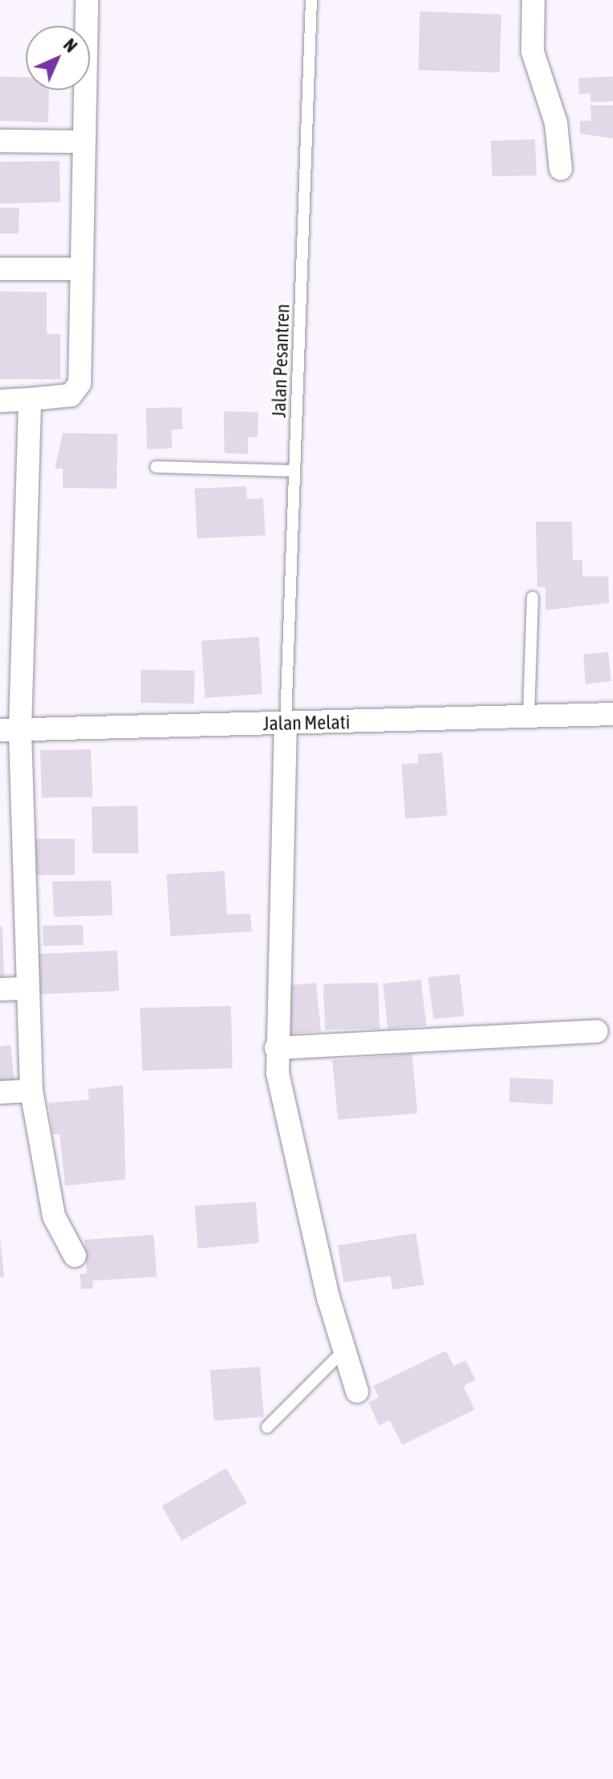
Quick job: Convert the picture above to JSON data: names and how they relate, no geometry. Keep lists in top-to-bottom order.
{
  "streets": {
    "street": ["Jalan Melati"],
    "lane": ["Jalan Pesantren"]
  },
  "crossings": [
    ["Jalan Pesantren", "Jalan Melati"]
  ],
  "north": "top right"
}
